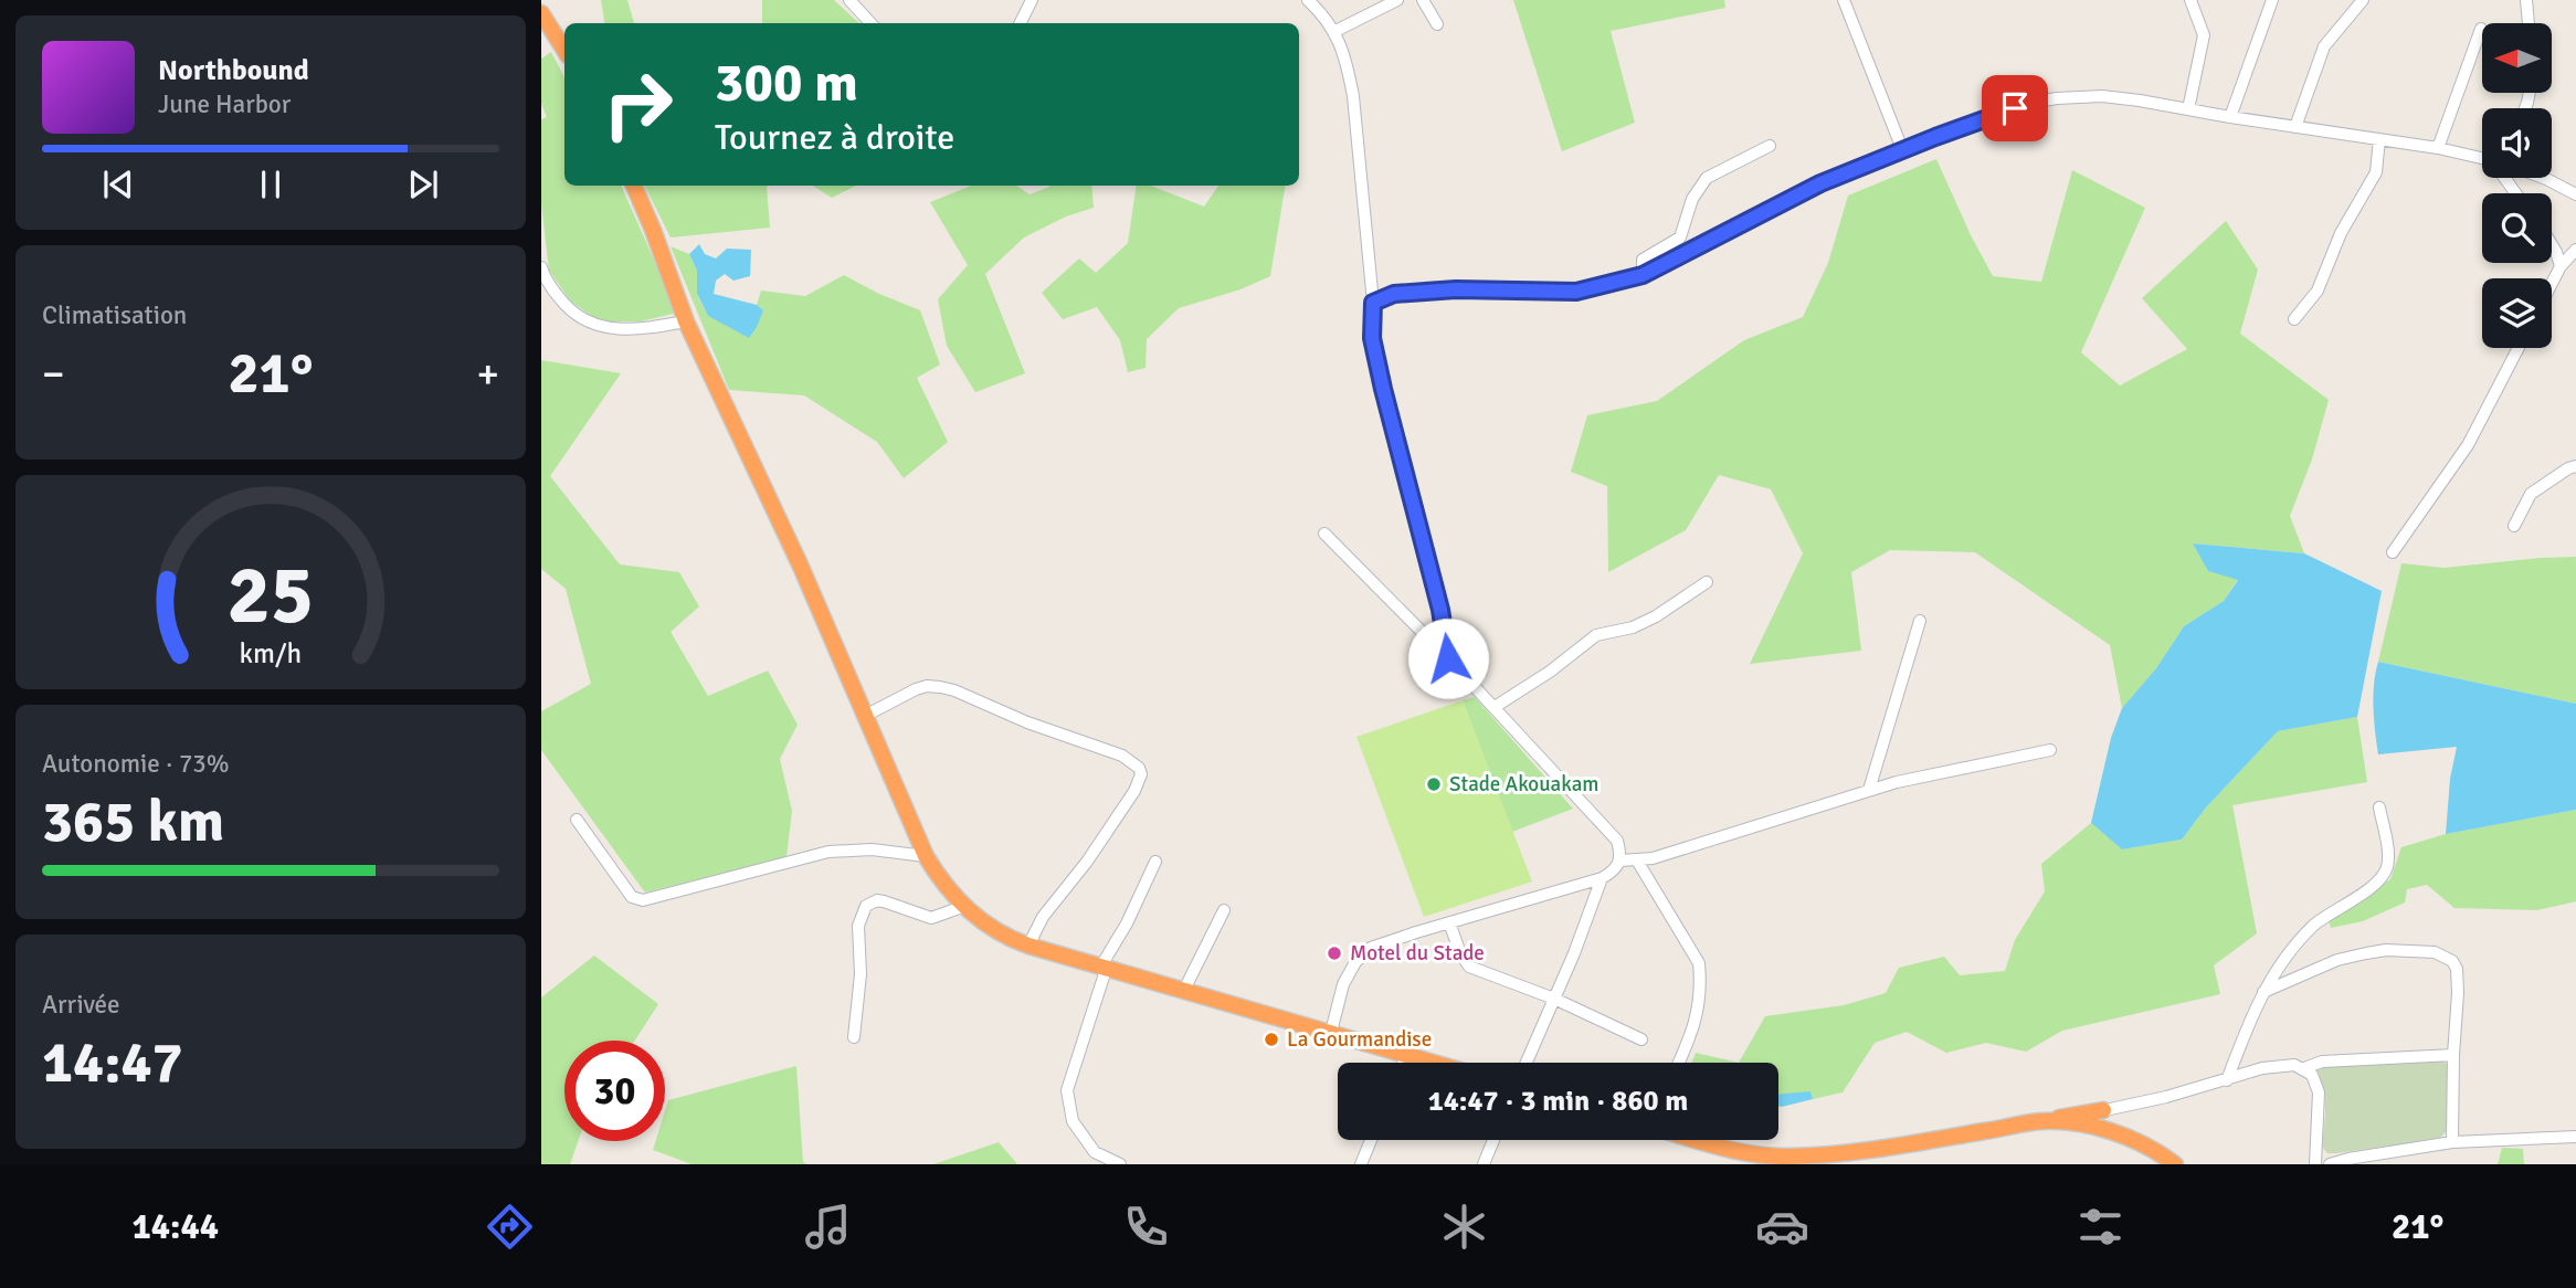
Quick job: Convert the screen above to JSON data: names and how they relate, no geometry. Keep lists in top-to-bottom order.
{
  "places": ["Stade Akouakam", "Motel du Stade", "La Gourmandise"],
  "north": "left",
  "page": {
    "turn": ["300 m", "Tournez à droite"],
    "song": ["Northbound", "June Harbor"],
    "tile": [
      "Climatisation",
      ["Autonomie · 73%", "365 km"],
      ["Arrivée", "14:47"]
    ],
    "heat": ["−", "21°", "+"],
    "limit": "30",
    "trip": "14:47 · 3 min · 860 m",
    "tabs": ["14:44", "21°"],
    "gauge": ["25", "km/h"]
  }
}
